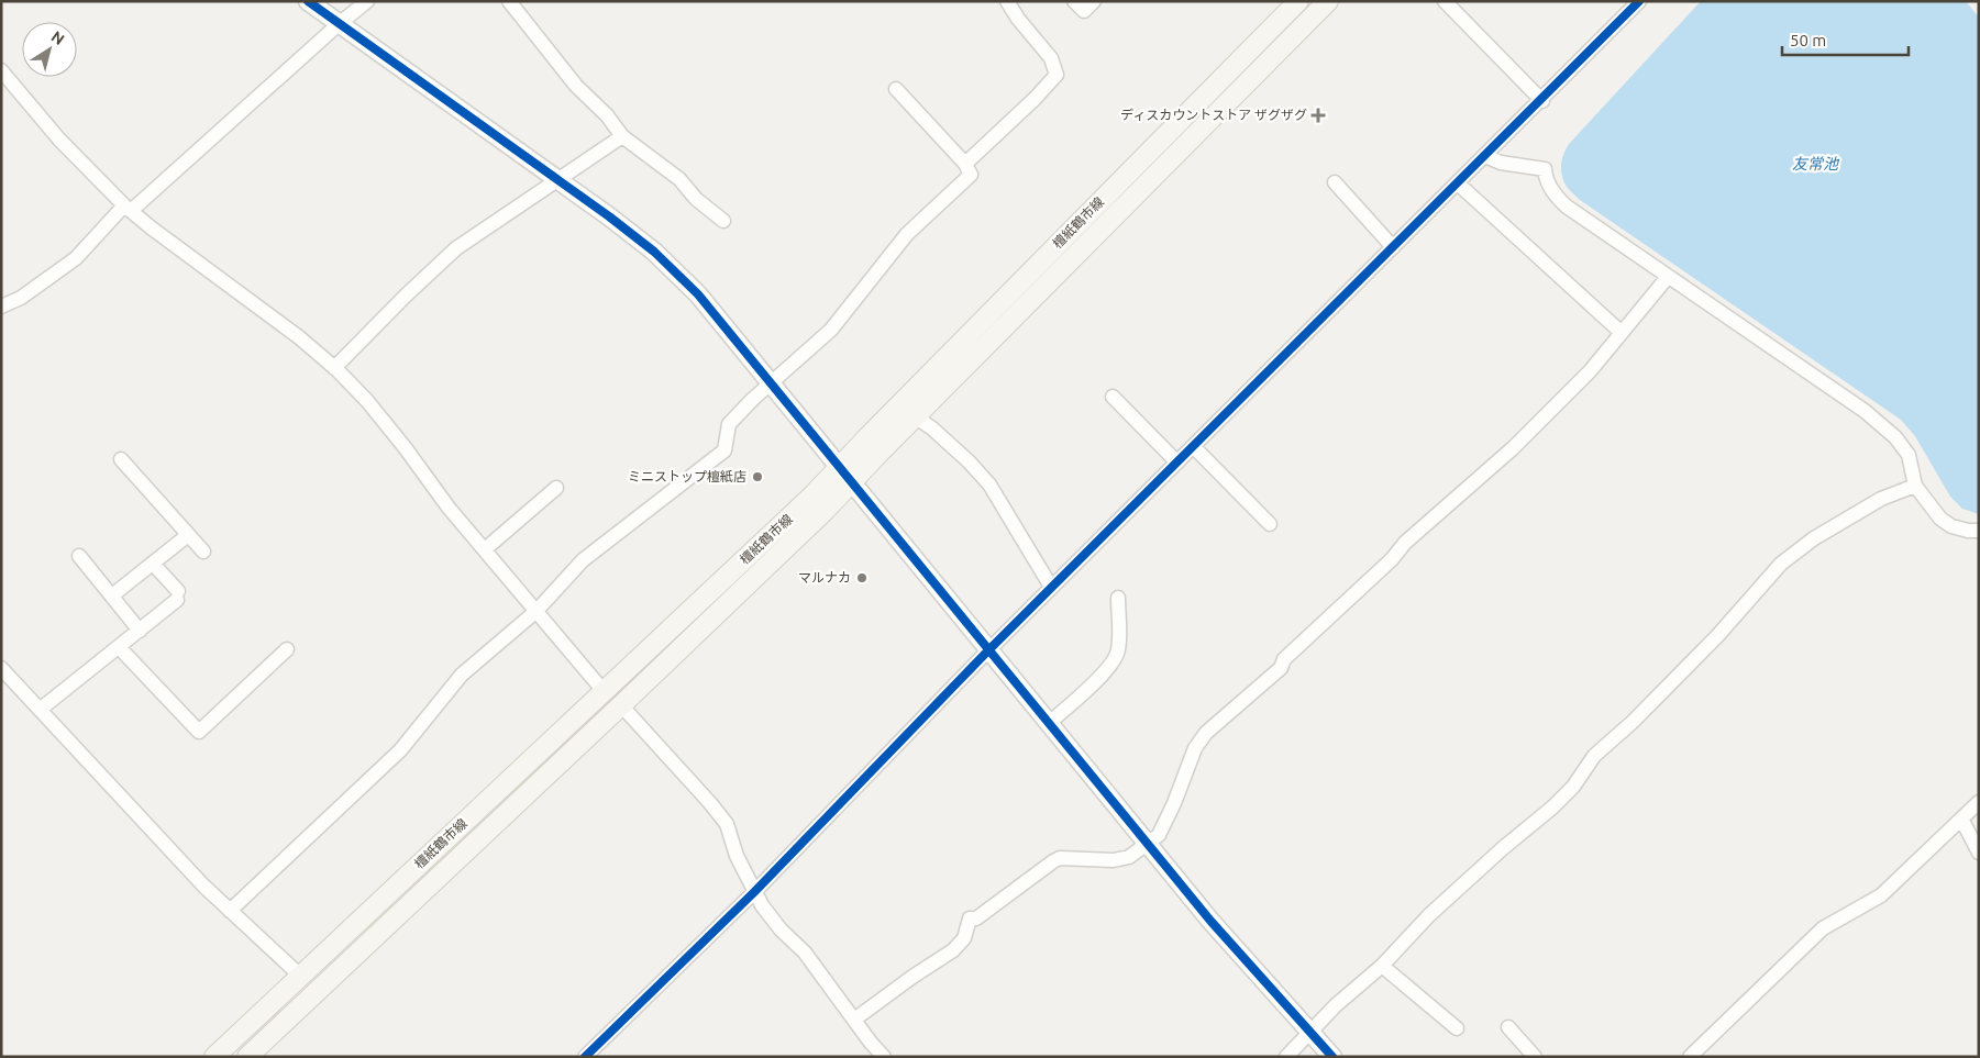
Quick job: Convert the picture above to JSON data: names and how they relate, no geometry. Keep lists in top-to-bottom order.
{
  "streets": {
    "main road": ["檀紙鶴市線"]
  },
  "water": ["友常池"],
  "places": {
    "health": ["ディスカウントストア ザグザグ"],
    "other": ["ミニストップ檀紙店", "マルナカ"]
  },
  "scale_bar": "50 m",
  "north": "top right"
}
